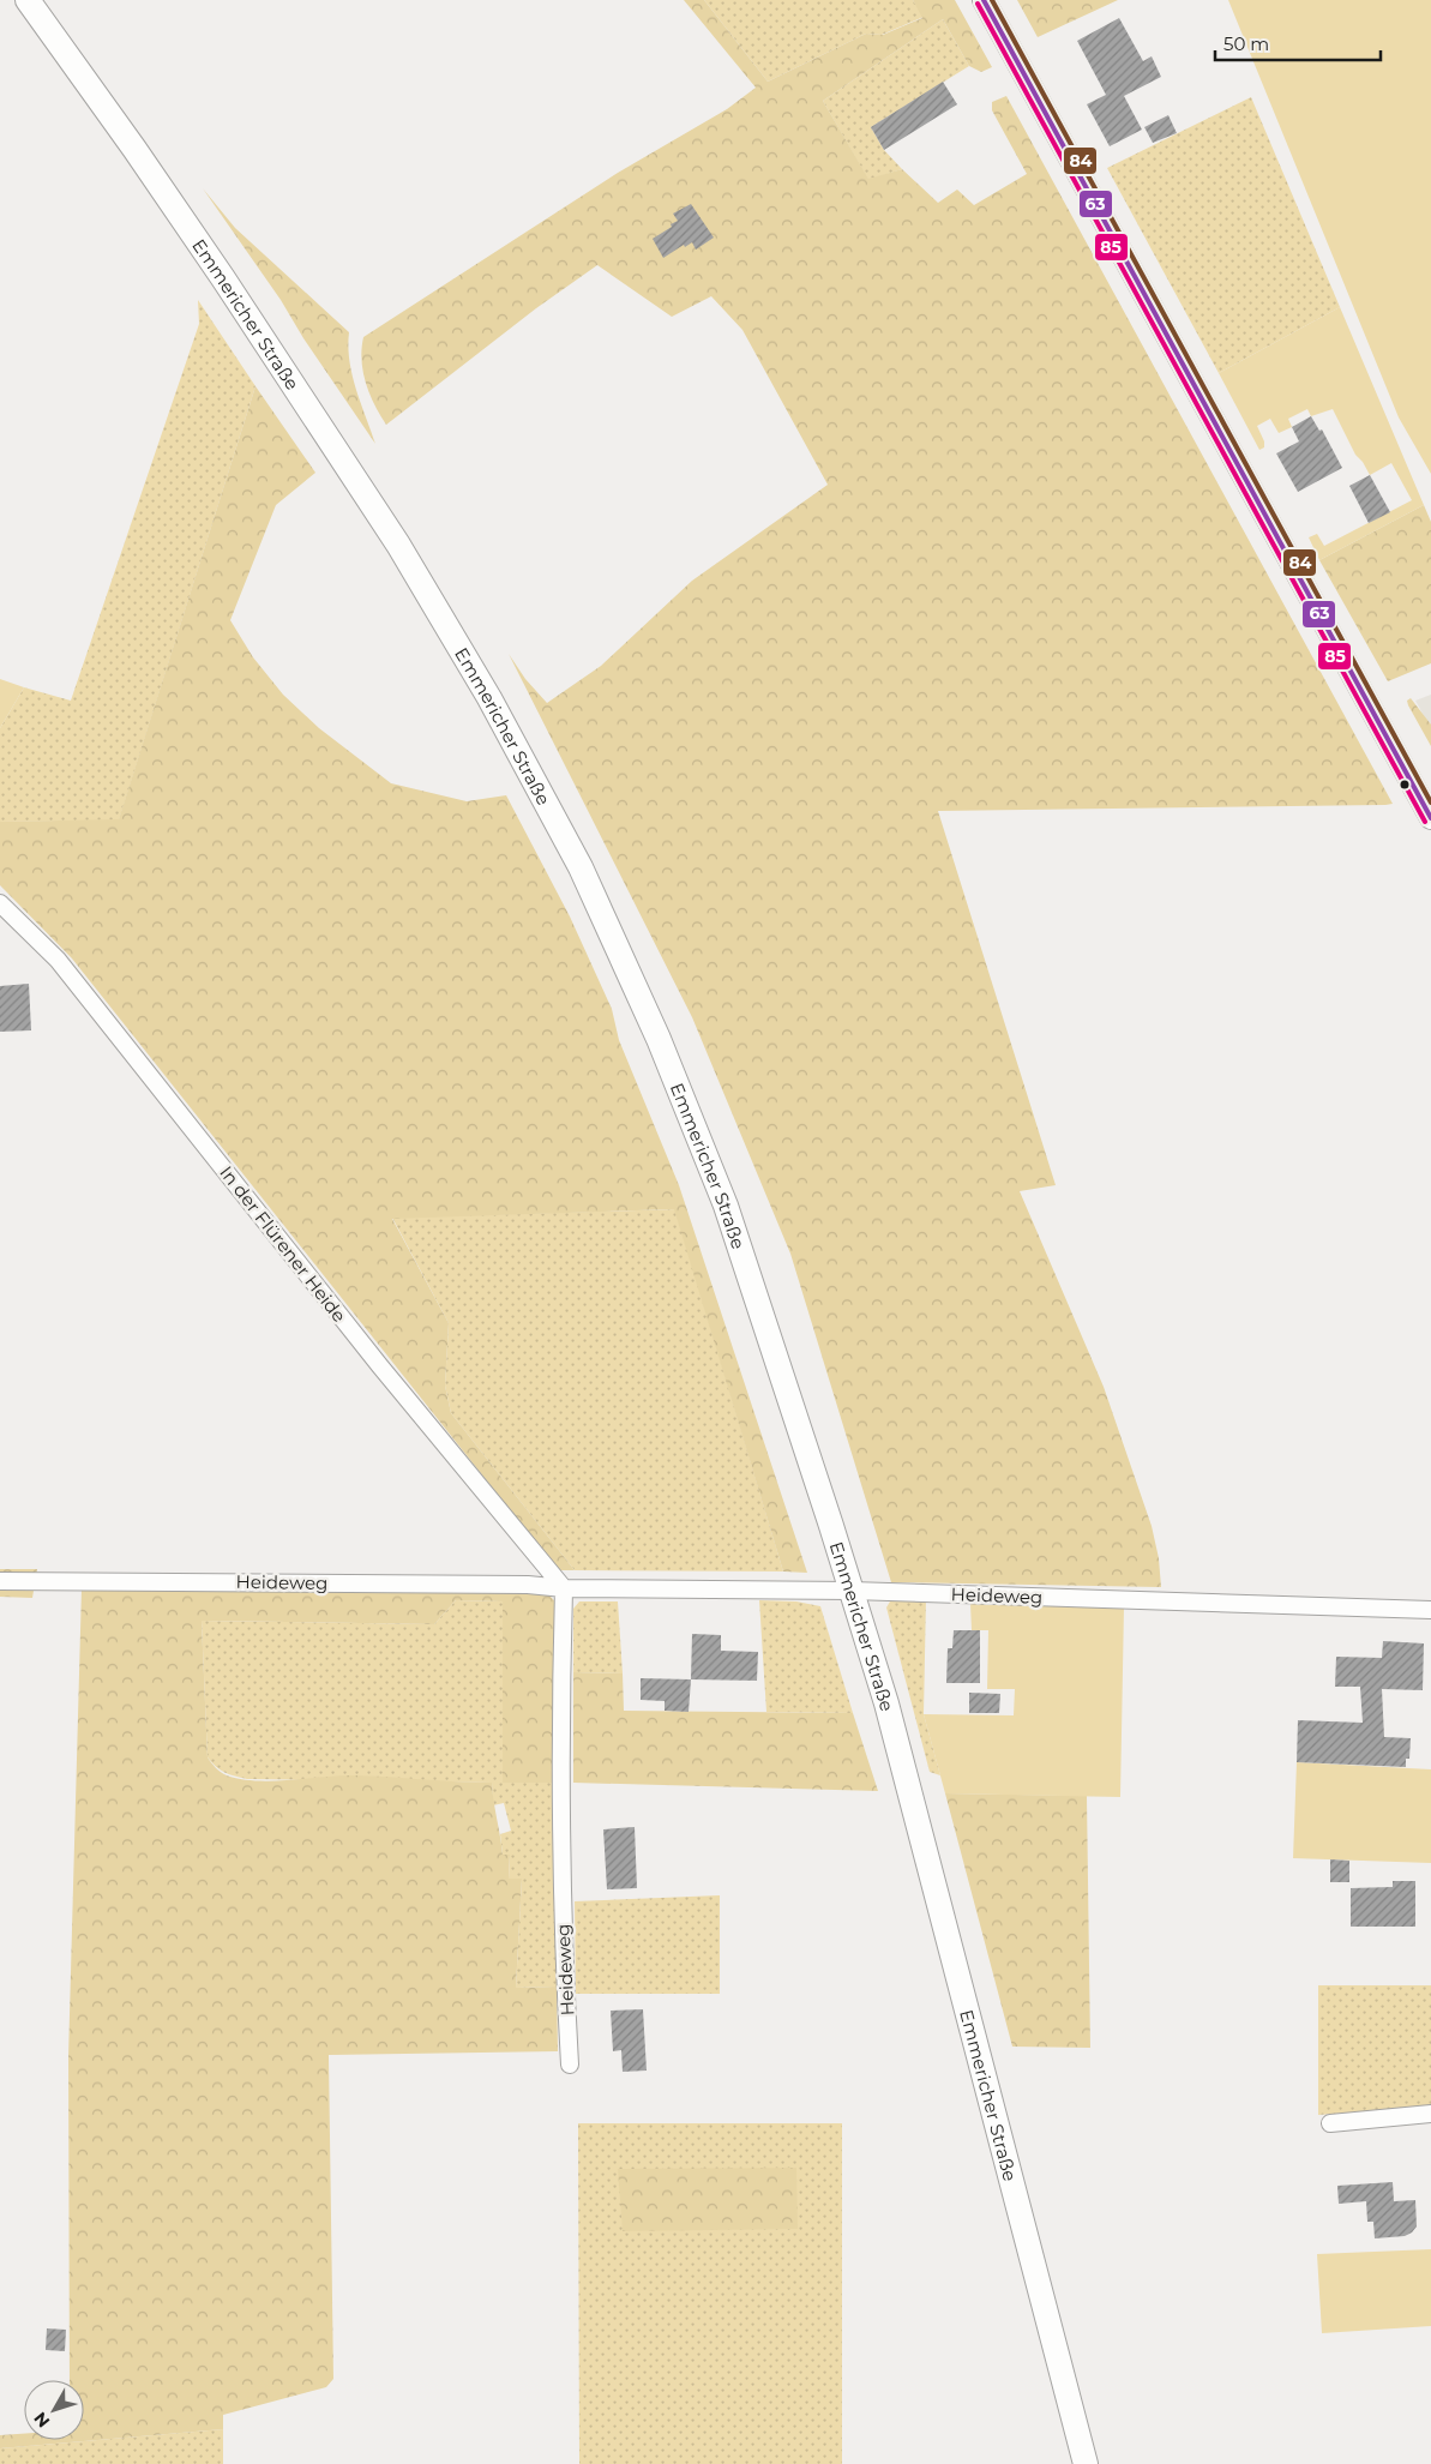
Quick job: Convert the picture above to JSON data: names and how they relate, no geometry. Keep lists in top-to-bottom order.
{
  "streets": {
    "main road": ["Emmericher Straße"],
    "street": ["In der Flürener Heide", "Heideweg"]
  },
  "crossings": [
    ["Emmericher Straße", "Heideweg"],
    ["In der Flürener Heide", "Heideweg"]
  ],
  "lines": ["transit line 63", "transit line 84", "transit line 85"],
  "scale_bar": "50 m",
  "north": "bottom left"
}
